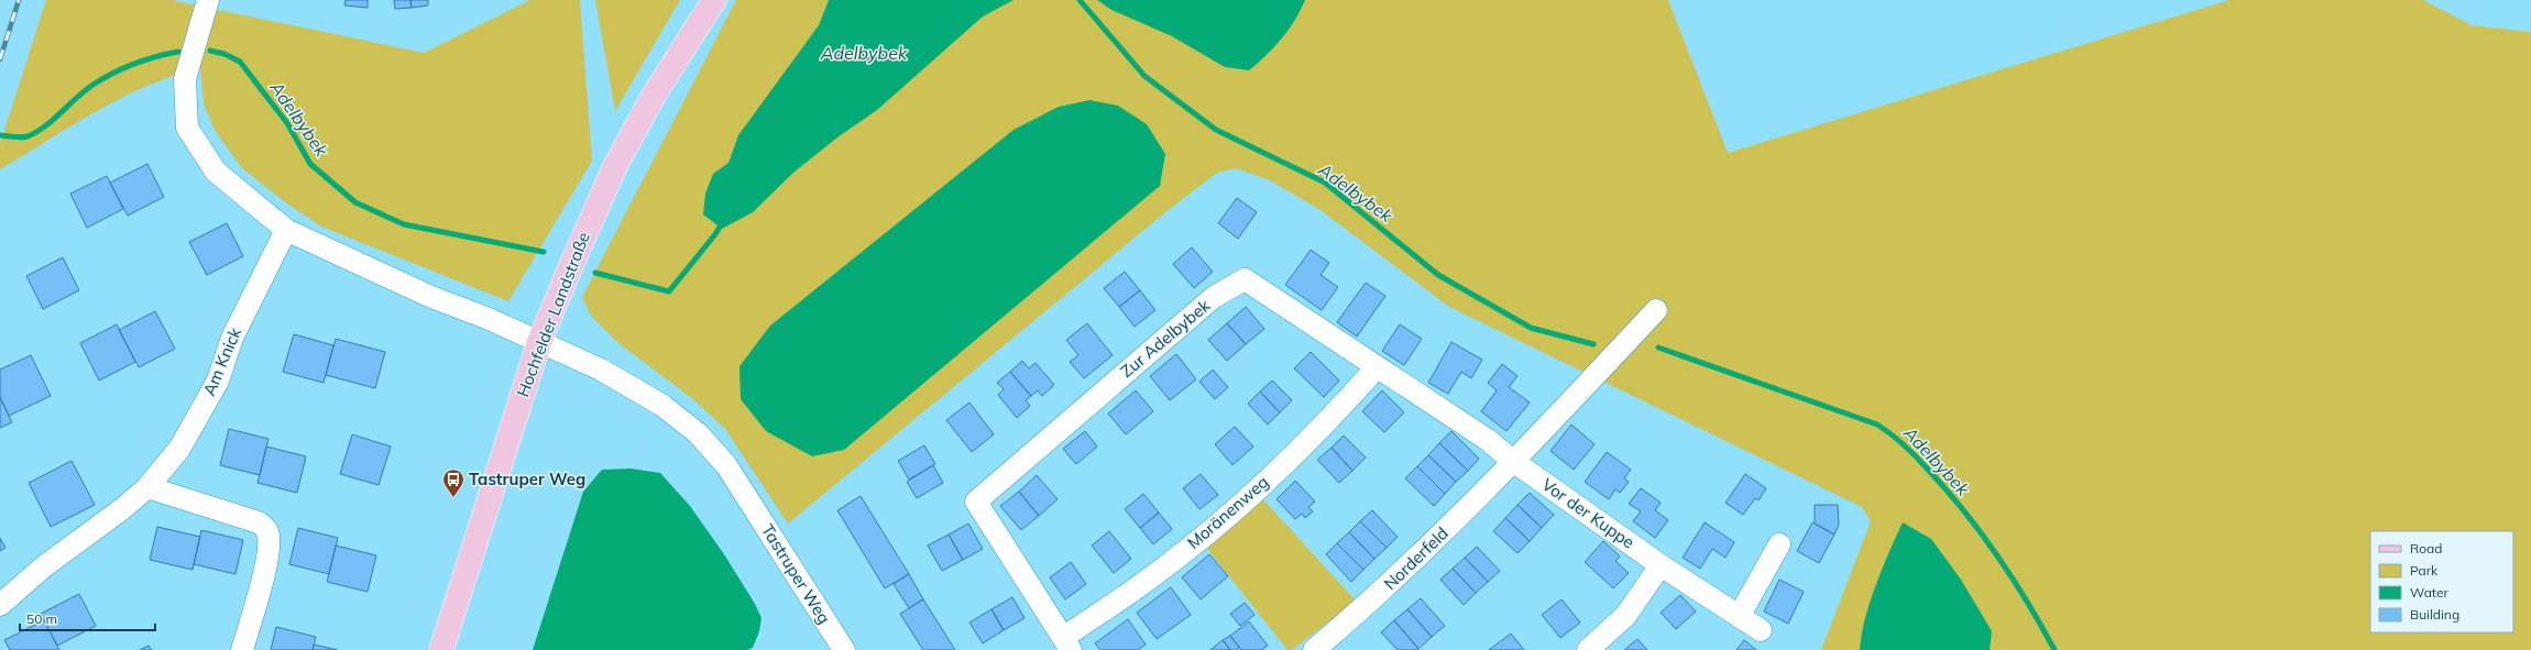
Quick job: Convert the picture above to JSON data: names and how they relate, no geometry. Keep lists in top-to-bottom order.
{
  "streets": {
    "main road": ["Hochfelder Landstraße"],
    "street": [
      "Zur Adelbybek",
      "Am Knick",
      "Moränenweg",
      "Vor der Kuppe",
      "Norderfeld",
      "Tastruper Weg"
    ]
  },
  "crossings": [
    ["Hochfelder Landstraße", "Tastruper Weg"],
    ["Zur Adelbybek", "Moränenweg"],
    ["Zur Adelbybek", "Vor der Kuppe"],
    ["Zur Adelbybek", "Norderfeld"],
    ["Am Knick", "Tastruper Weg"],
    ["Vor der Kuppe", "Norderfeld"]
  ],
  "water": ["Adelbybek"],
  "places": {
    "bus stop": ["Tastruper Weg"]
  },
  "legend": [
    "Road",
    "Park",
    "Water",
    "Building"
  ],
  "scale_bar": "50 m"
}
